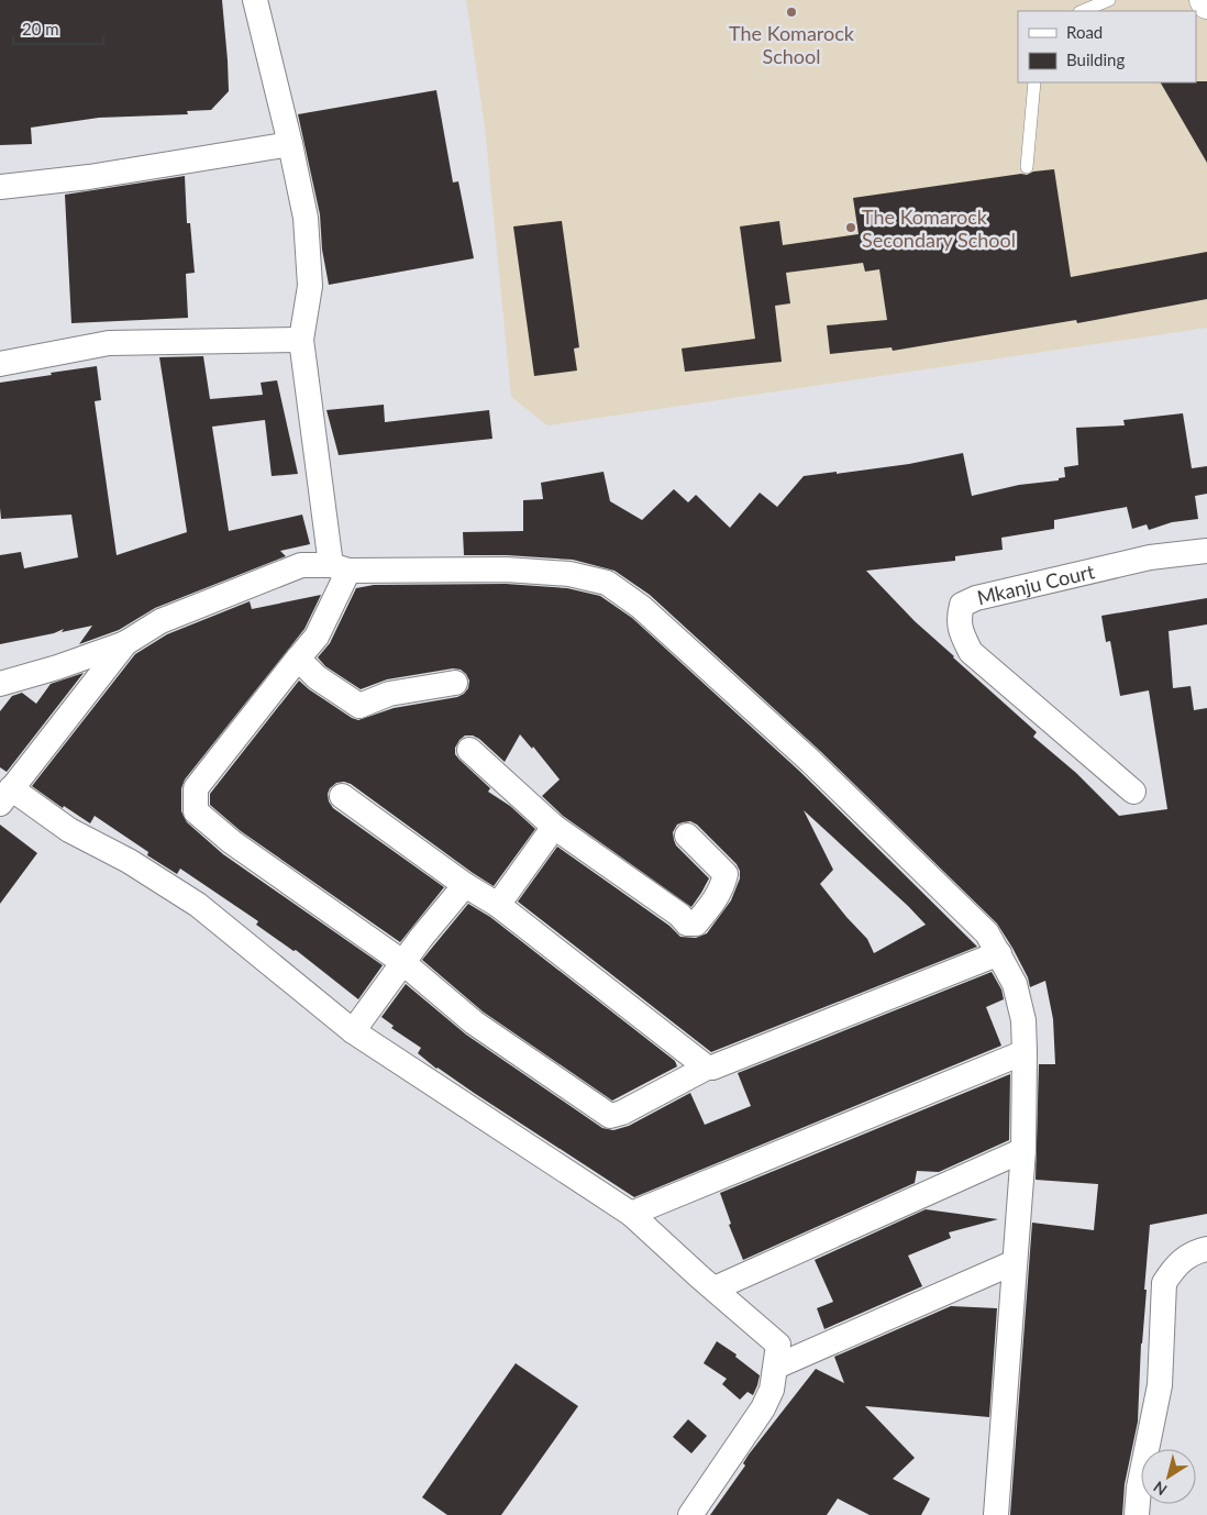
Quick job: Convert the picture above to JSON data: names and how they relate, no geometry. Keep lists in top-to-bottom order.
{
  "streets": {
    "street": ["Mkanju Court"]
  },
  "places": ["The Komarock School", "The Komarock Secondary School"],
  "legend": ["Road", "Building"],
  "scale_bar": "20 m",
  "north": "bottom left"
}
